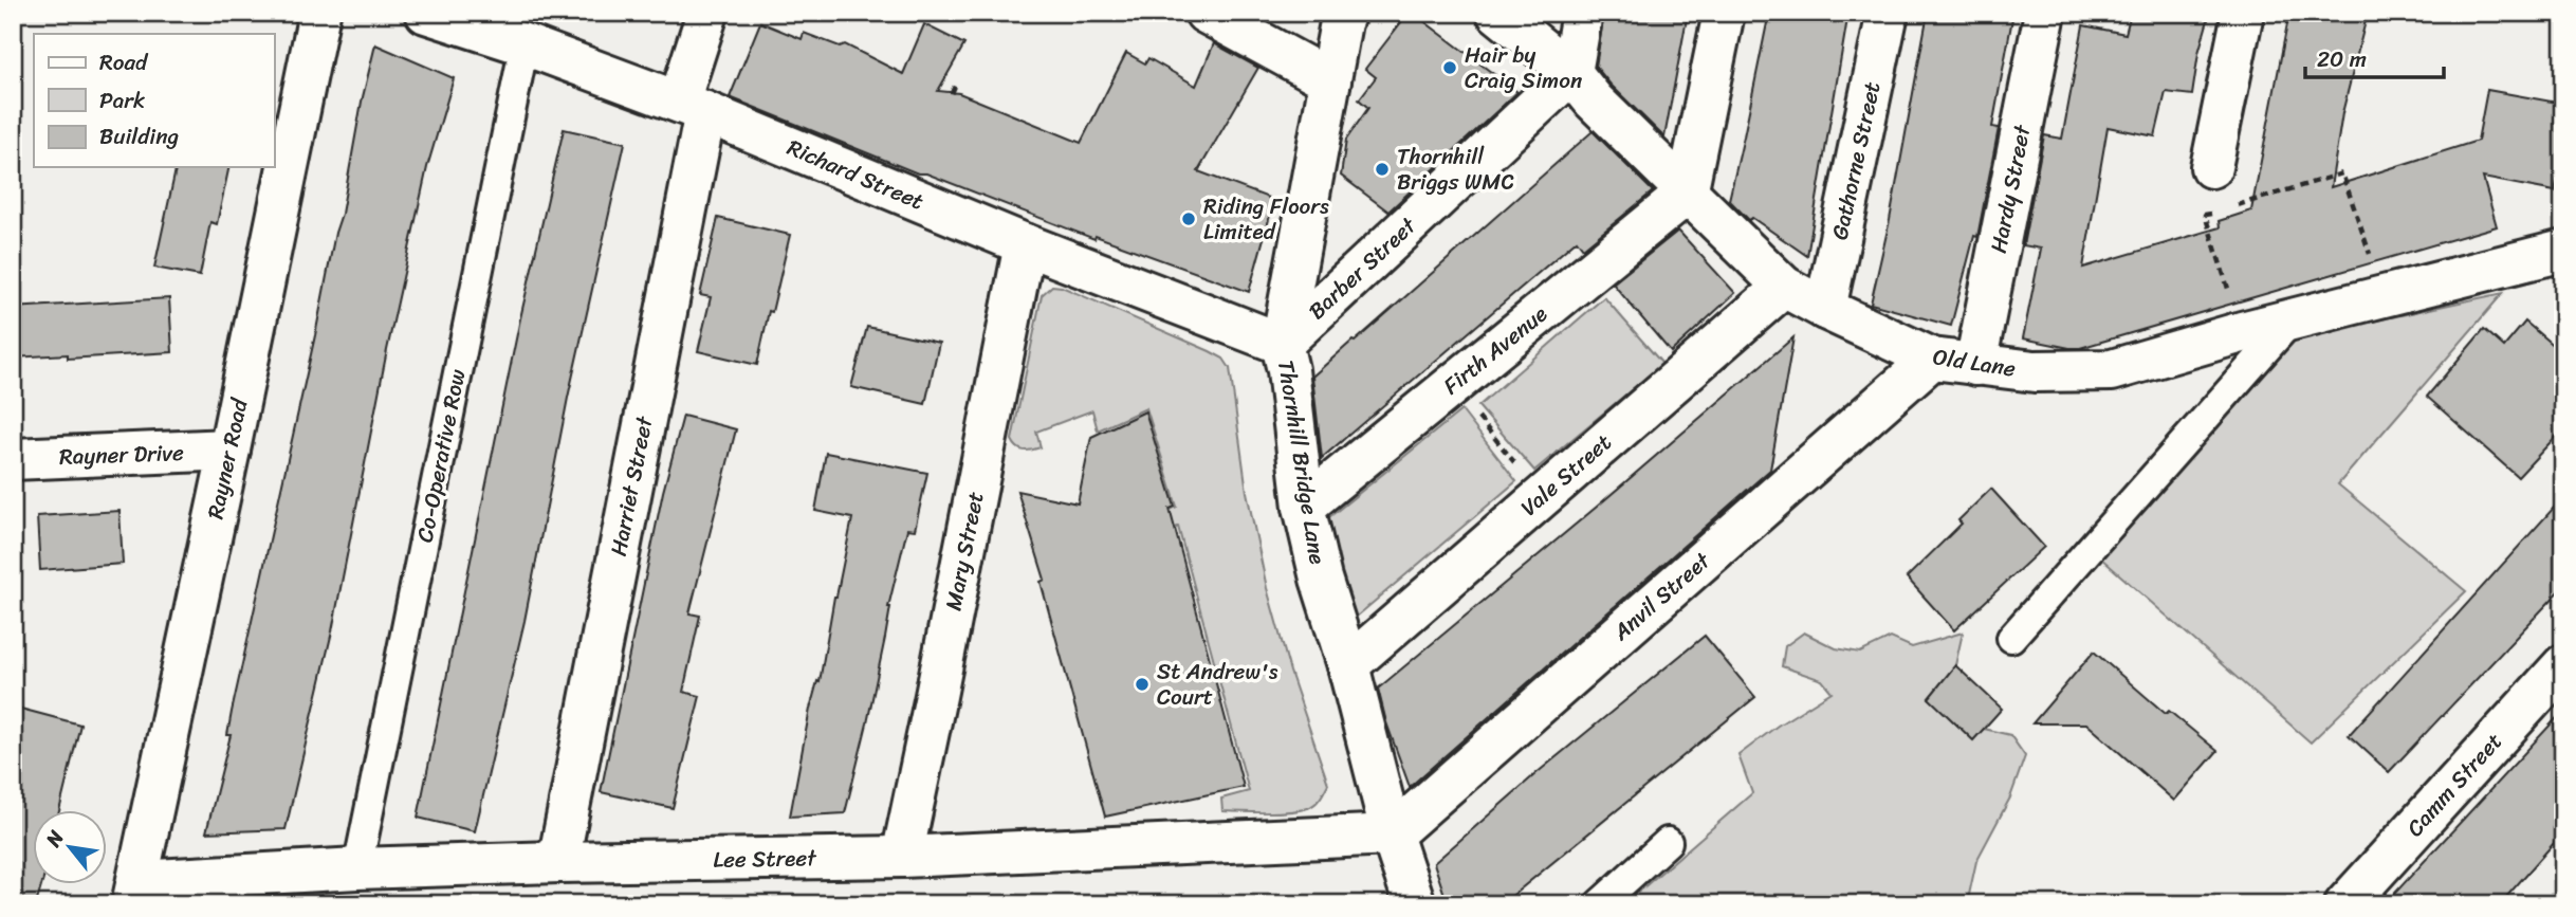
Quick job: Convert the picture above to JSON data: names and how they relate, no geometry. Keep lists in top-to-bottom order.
{
  "streets": {
    "street": [
      "Gathorne Street",
      "Richard Street",
      "Hardy Street",
      "Barber Street",
      "Firth Avenue",
      "Old Lane",
      "Rayner Drive",
      "Rayner Road",
      "Thornhill Bridge Lane",
      "Vale Street",
      "Harriet Street",
      "Mary Street",
      "Anvil Street",
      "Camm Street",
      "Lee Street"
    ],
    "lane": ["Co-Operative Row"]
  },
  "crossings": [
    ["Gathorne Street", "Old Lane"],
    ["Richard Street", "Barber Street"],
    ["Richard Street", "Co-Operative Row"],
    ["Richard Street", "Thornhill Bridge Lane"],
    ["Richard Street", "Harriet Street"],
    ["Richard Street", "Mary Street"],
    ["Hardy Street", "Old Lane"],
    ["Barber Street", "Old Lane"],
    ["Barber Street", "Thornhill Bridge Lane"],
    ["Firth Avenue", "Old Lane"],
    ["Firth Avenue", "Thornhill Bridge Lane"],
    ["Old Lane", "Vale Street"],
    ["Old Lane", "Anvil Street"],
    ["Rayner Drive", "Rayner Road"],
    ["Co-Operative Row", "Lee Street"],
    ["Rayner Road", "Lee Street"],
    ["Thornhill Bridge Lane", "Vale Street"],
    ["Thornhill Bridge Lane", "Anvil Street"],
    ["Thornhill Bridge Lane", "Lee Street"],
    ["Harriet Street", "Lee Street"],
    ["Mary Street", "Lee Street"],
    ["Anvil Street", "Lee Street"]
  ],
  "places": [
    "Hair by Craig Simon",
    "Thornhill Briggs WMC",
    "Riding Floors Limited",
    "St Andrew's Court"
  ],
  "legend": ["Road", "Park", "Building"],
  "scale_bar": "20 m",
  "north": "top left"
}
